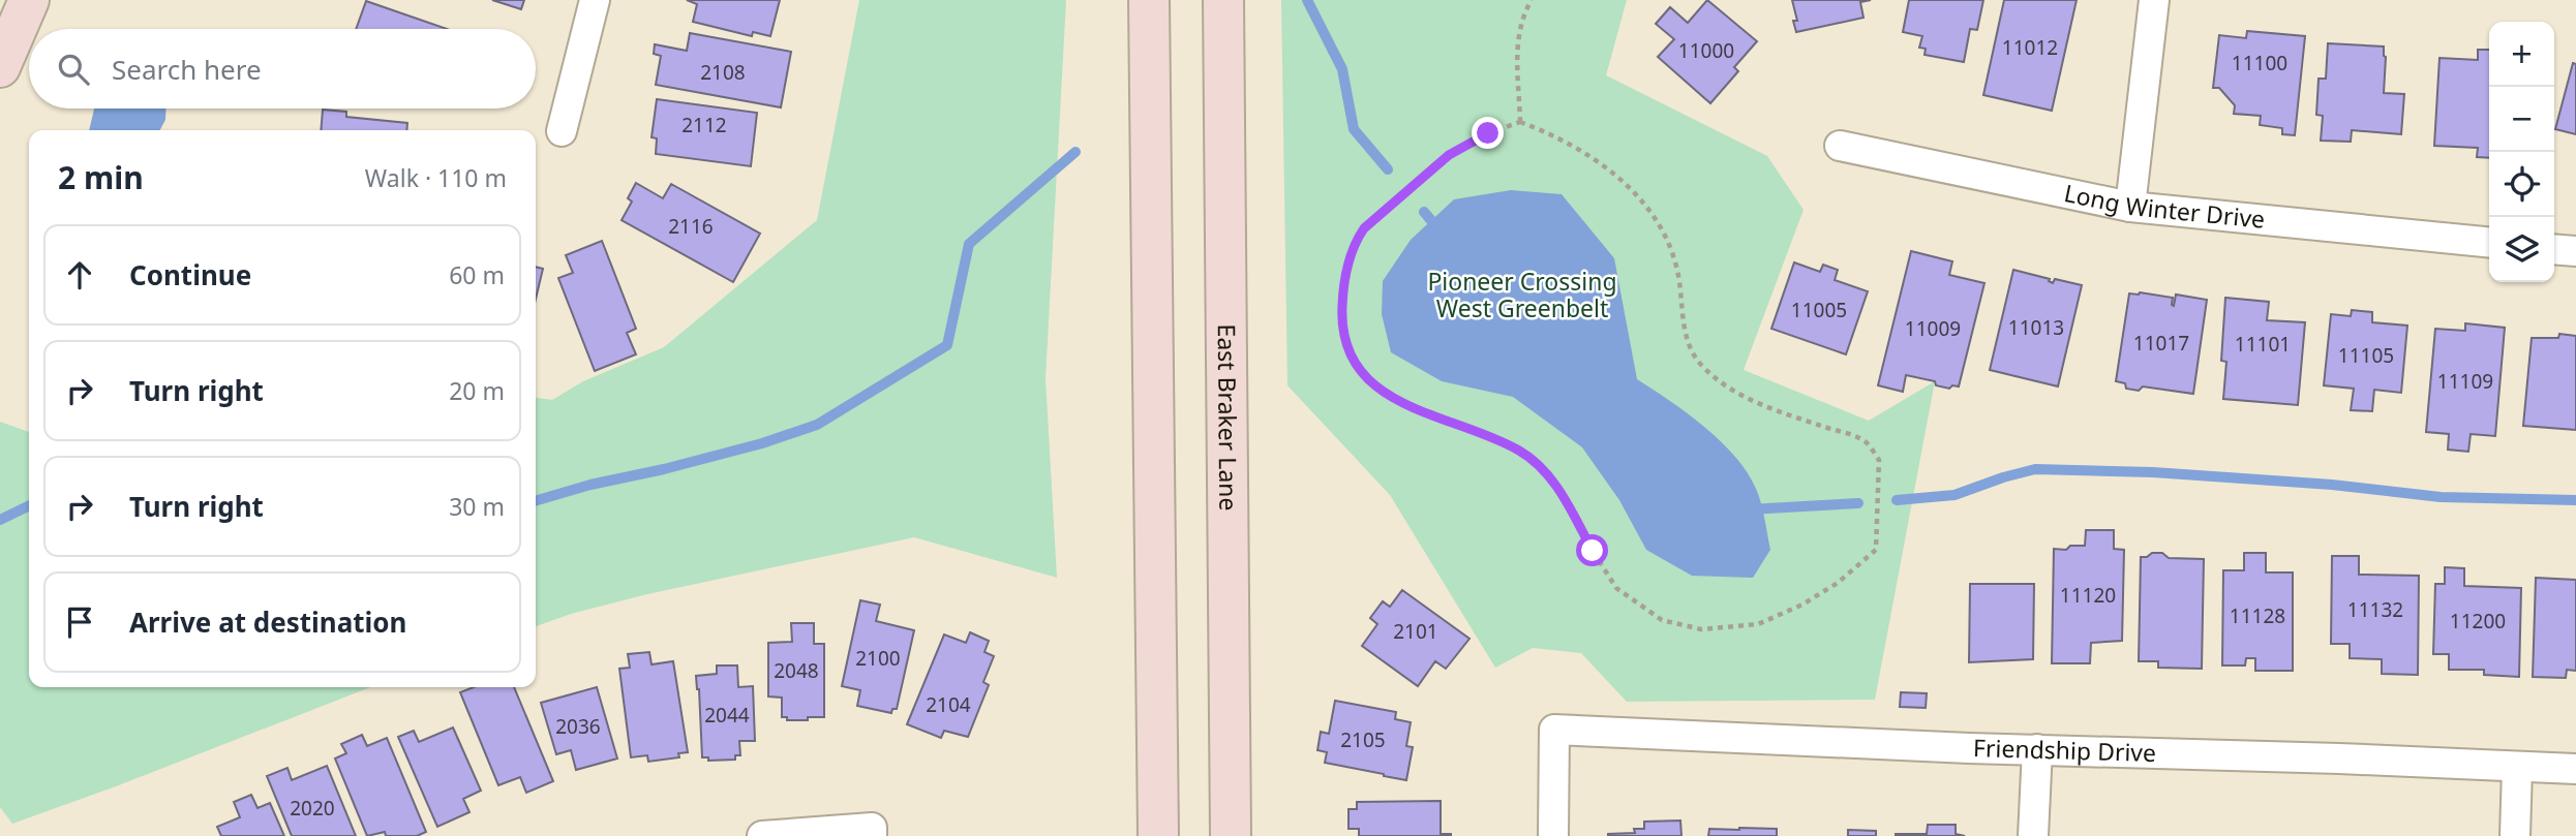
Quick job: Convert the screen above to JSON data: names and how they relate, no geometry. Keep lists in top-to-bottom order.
{
  "streets": {
    "street": ["Long Winter Drive", "East Braker Lane", "Friendship Drive"]
  },
  "parks": ["Pioneer Crossing West Greenbelt"],
  "house_numbers": [
    "11012",
    "11000",
    "11100",
    "2108",
    "2112",
    "2116",
    "11005",
    "11013",
    "11009",
    "11017",
    "11101",
    "11105",
    "11109",
    "11120",
    "11132",
    "11128",
    "11200",
    "2101",
    "2100",
    "2048",
    "2104",
    "2044",
    "2036",
    "2105",
    "2020"
  ],
  "page": {
    "map_buttons": ["+", "−"],
    "search": "Search here",
    "heading": ["2 min", "Walk · 110 m"],
    "list": [
      ["Continue", "60 m"],
      ["Turn right", "20 m"],
      ["Turn right", "30 m"],
      "Arrive at destination"
    ]
  }
}
